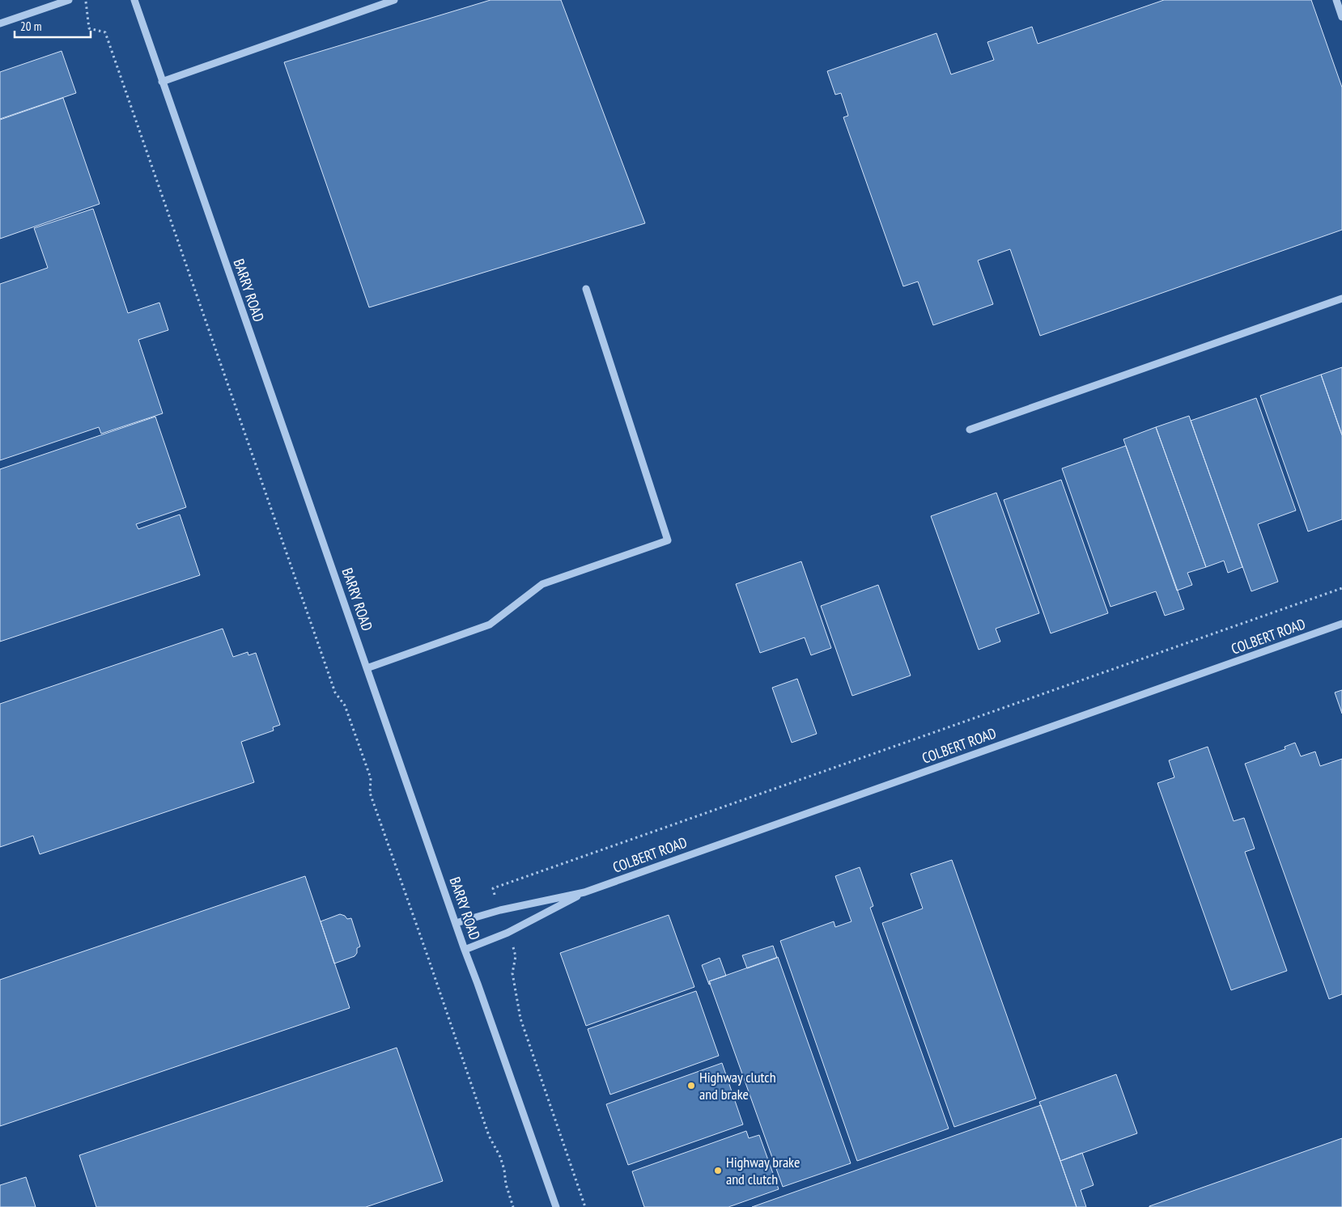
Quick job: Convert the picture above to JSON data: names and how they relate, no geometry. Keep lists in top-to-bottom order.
{
  "streets": {
    "street": ["BARRY ROAD", "COLBERT ROAD"]
  },
  "crossings": [
    ["BARRY ROAD", "COLBERT ROAD"]
  ],
  "places": ["Highway clutch and brake", "Highway brake and clutch"],
  "scale_bar": "20 m"
}
